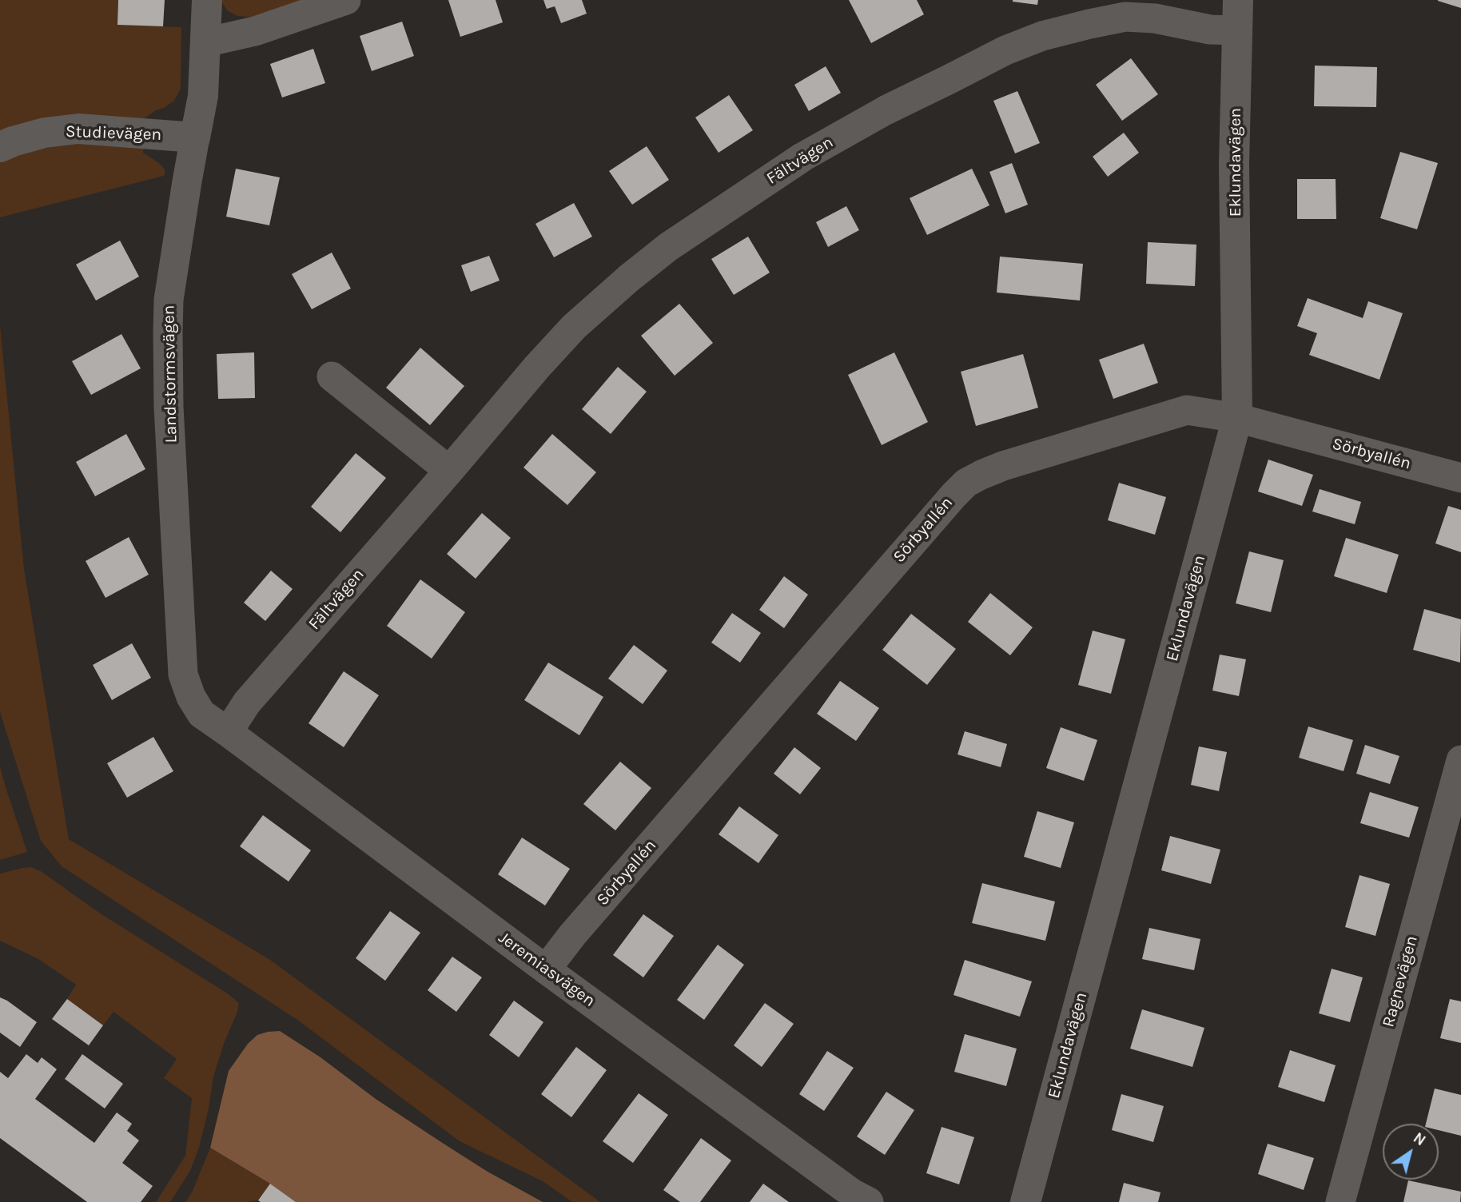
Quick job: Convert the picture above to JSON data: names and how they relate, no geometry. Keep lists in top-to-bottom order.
{
  "streets": {
    "street": [
      "Studievägen",
      "Fältvägen",
      "Eklundavägen",
      "Landstormsvägen",
      "Sörbyallén",
      "Jeremiasvägen",
      "Ragnevägen"
    ]
  },
  "crossings": [
    ["Studievägen", "Landstormsvägen"],
    ["Fältvägen", "Eklundavägen"],
    ["Fältvägen", "Landstormsvägen"],
    ["Fältvägen", "Jeremiasvägen"],
    ["Eklundavägen", "Sörbyallén"],
    ["Landstormsvägen", "Jeremiasvägen"],
    ["Sörbyallén", "Jeremiasvägen"]
  ],
  "north": "top right"
}
